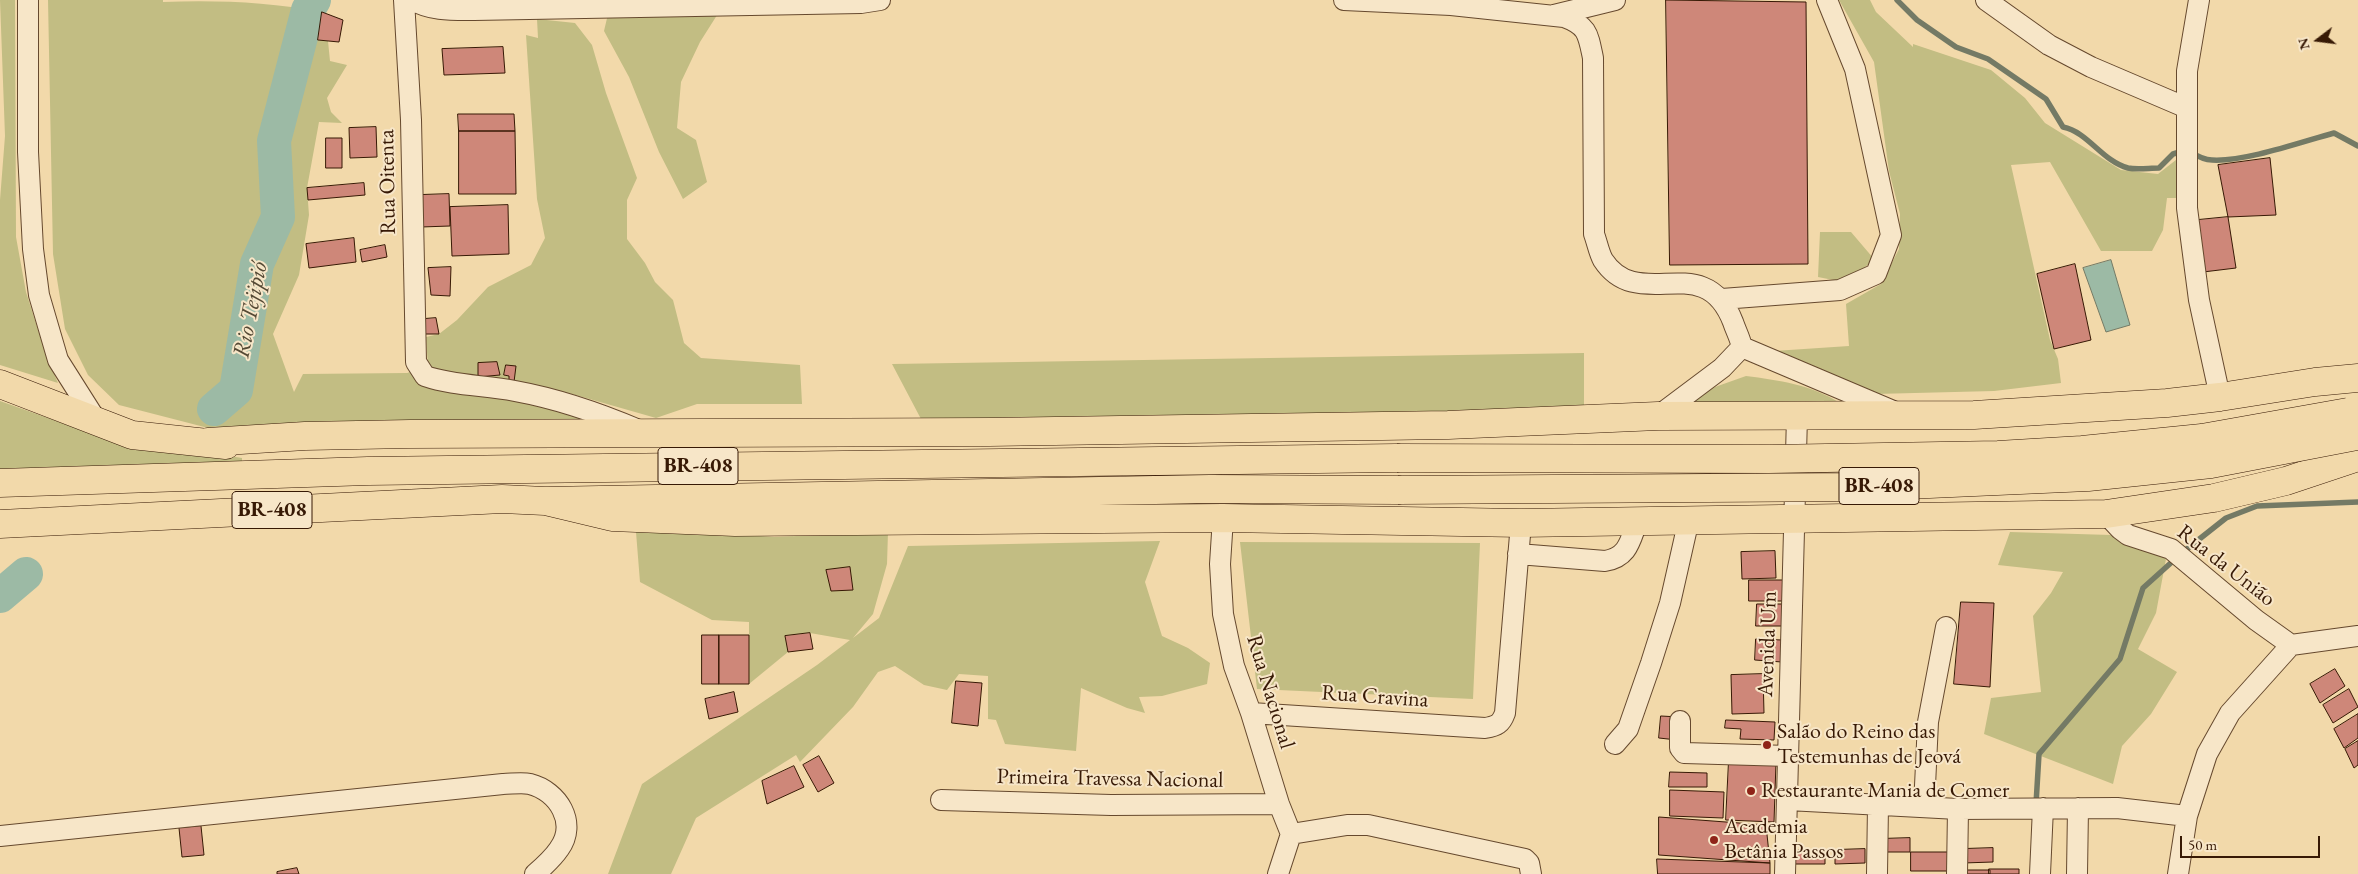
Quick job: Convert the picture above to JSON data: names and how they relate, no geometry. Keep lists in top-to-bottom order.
{
  "streets": {
    "highway": ["BR-408"],
    "street": [
      "Rua Oitenta",
      "Rua da União",
      "Avenida Um",
      "Rua Nacional",
      "Rua Cravina",
      "Primeira Travessa Nacional"
    ]
  },
  "crossings": [
    ["Rua Nacional", "Rua Cravina"],
    ["Rua Nacional", "Primeira Travessa Nacional"]
  ],
  "water": ["Rio Tejipió"],
  "places": ["Salão do Reino das Testemunhas de Jeová", "Restaurante Mania de Comer", "Academia Betânia Passos"],
  "scale_bar": "50 m",
  "north": "left"
}
